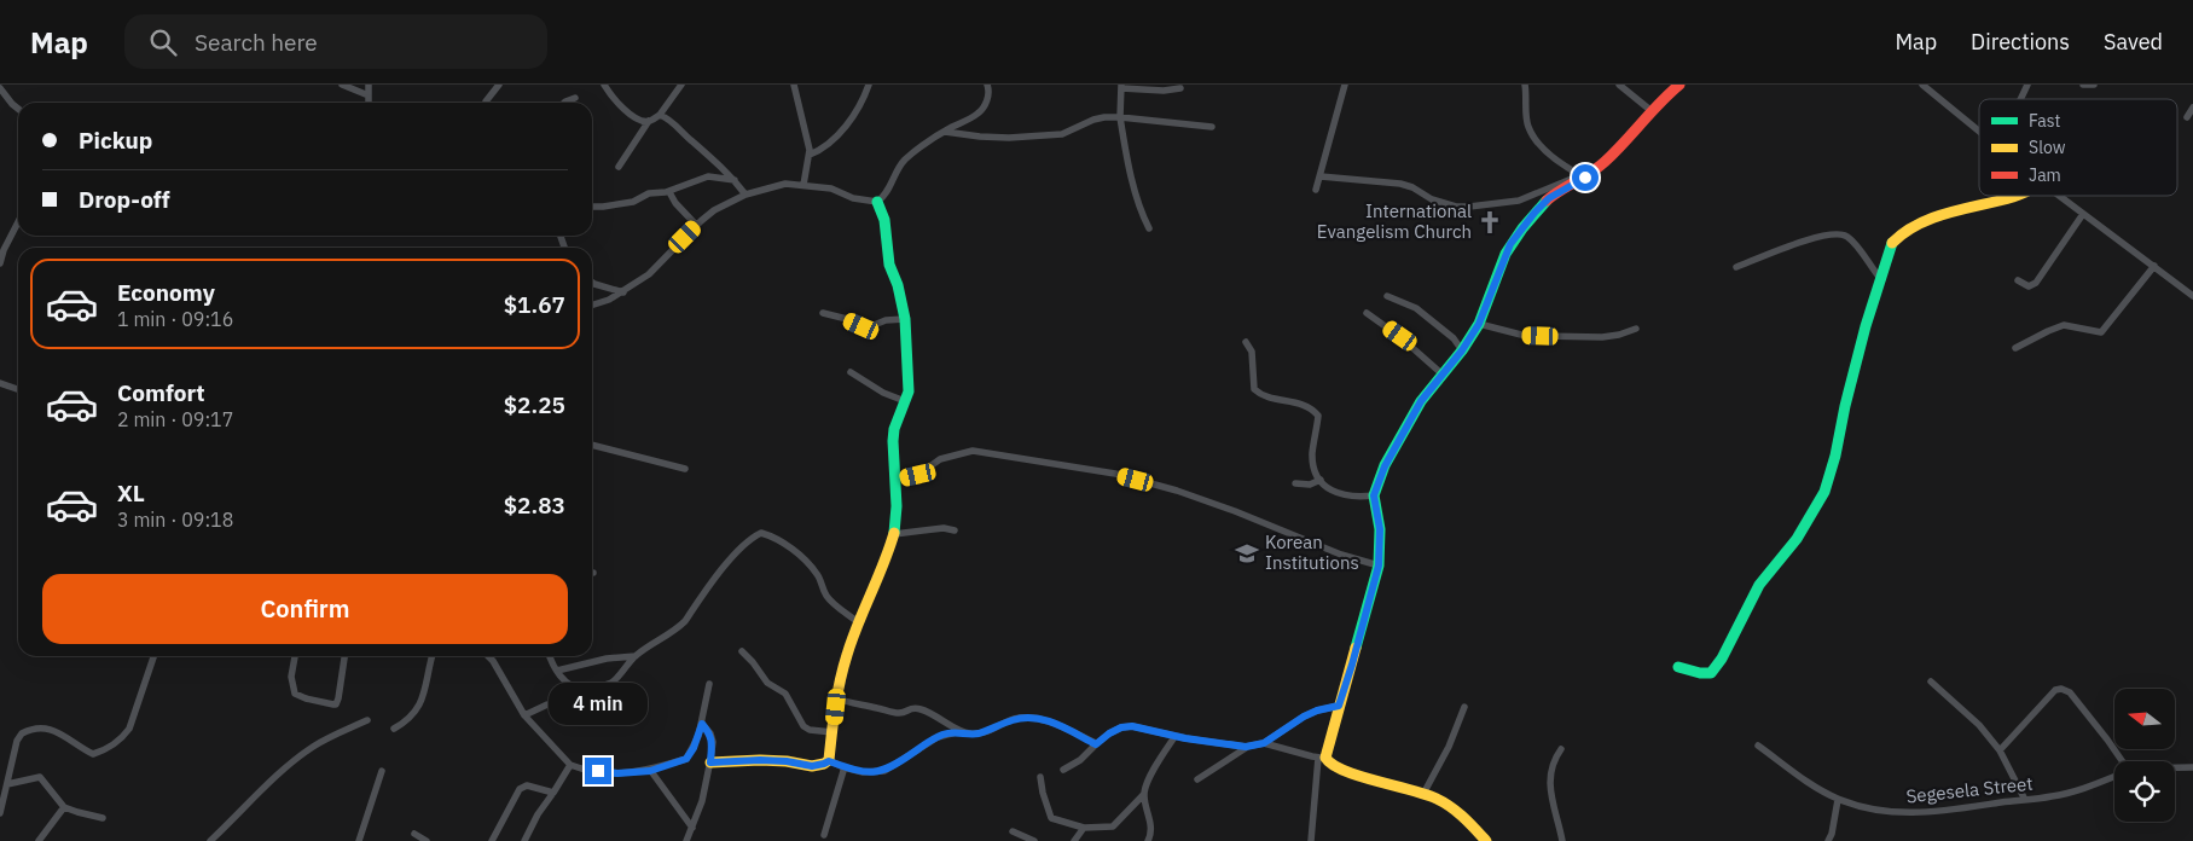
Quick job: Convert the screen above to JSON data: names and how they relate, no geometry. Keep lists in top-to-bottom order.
{
  "streets": {
    "street": ["Segesela Street"]
  },
  "places": {
    "church": ["International Evangelism Church"],
    "school or university": ["Korean Institutions"]
  },
  "legend": ["Fast", "Slow", "Jam"],
  "north": "left",
  "page": {
    "header": "Map",
    "search": "Search here",
    "nav": ["Map", "Directions", "Saved"],
    "banner": ["Pickup", "Drop-off"],
    "list": [
      {
        "name": "Economy",
        "note": "1 min · 09:16",
        "value": "$1.67"
      },
      {
        "name": "Comfort",
        "note": "2 min · 09:17",
        "value": "$2.25"
      },
      {
        "name": "XL",
        "note": "3 min · 09:18",
        "value": "$2.83"
      }
    ],
    "buttons": "Confirm",
    "bubble": "4 min"
  }
}
